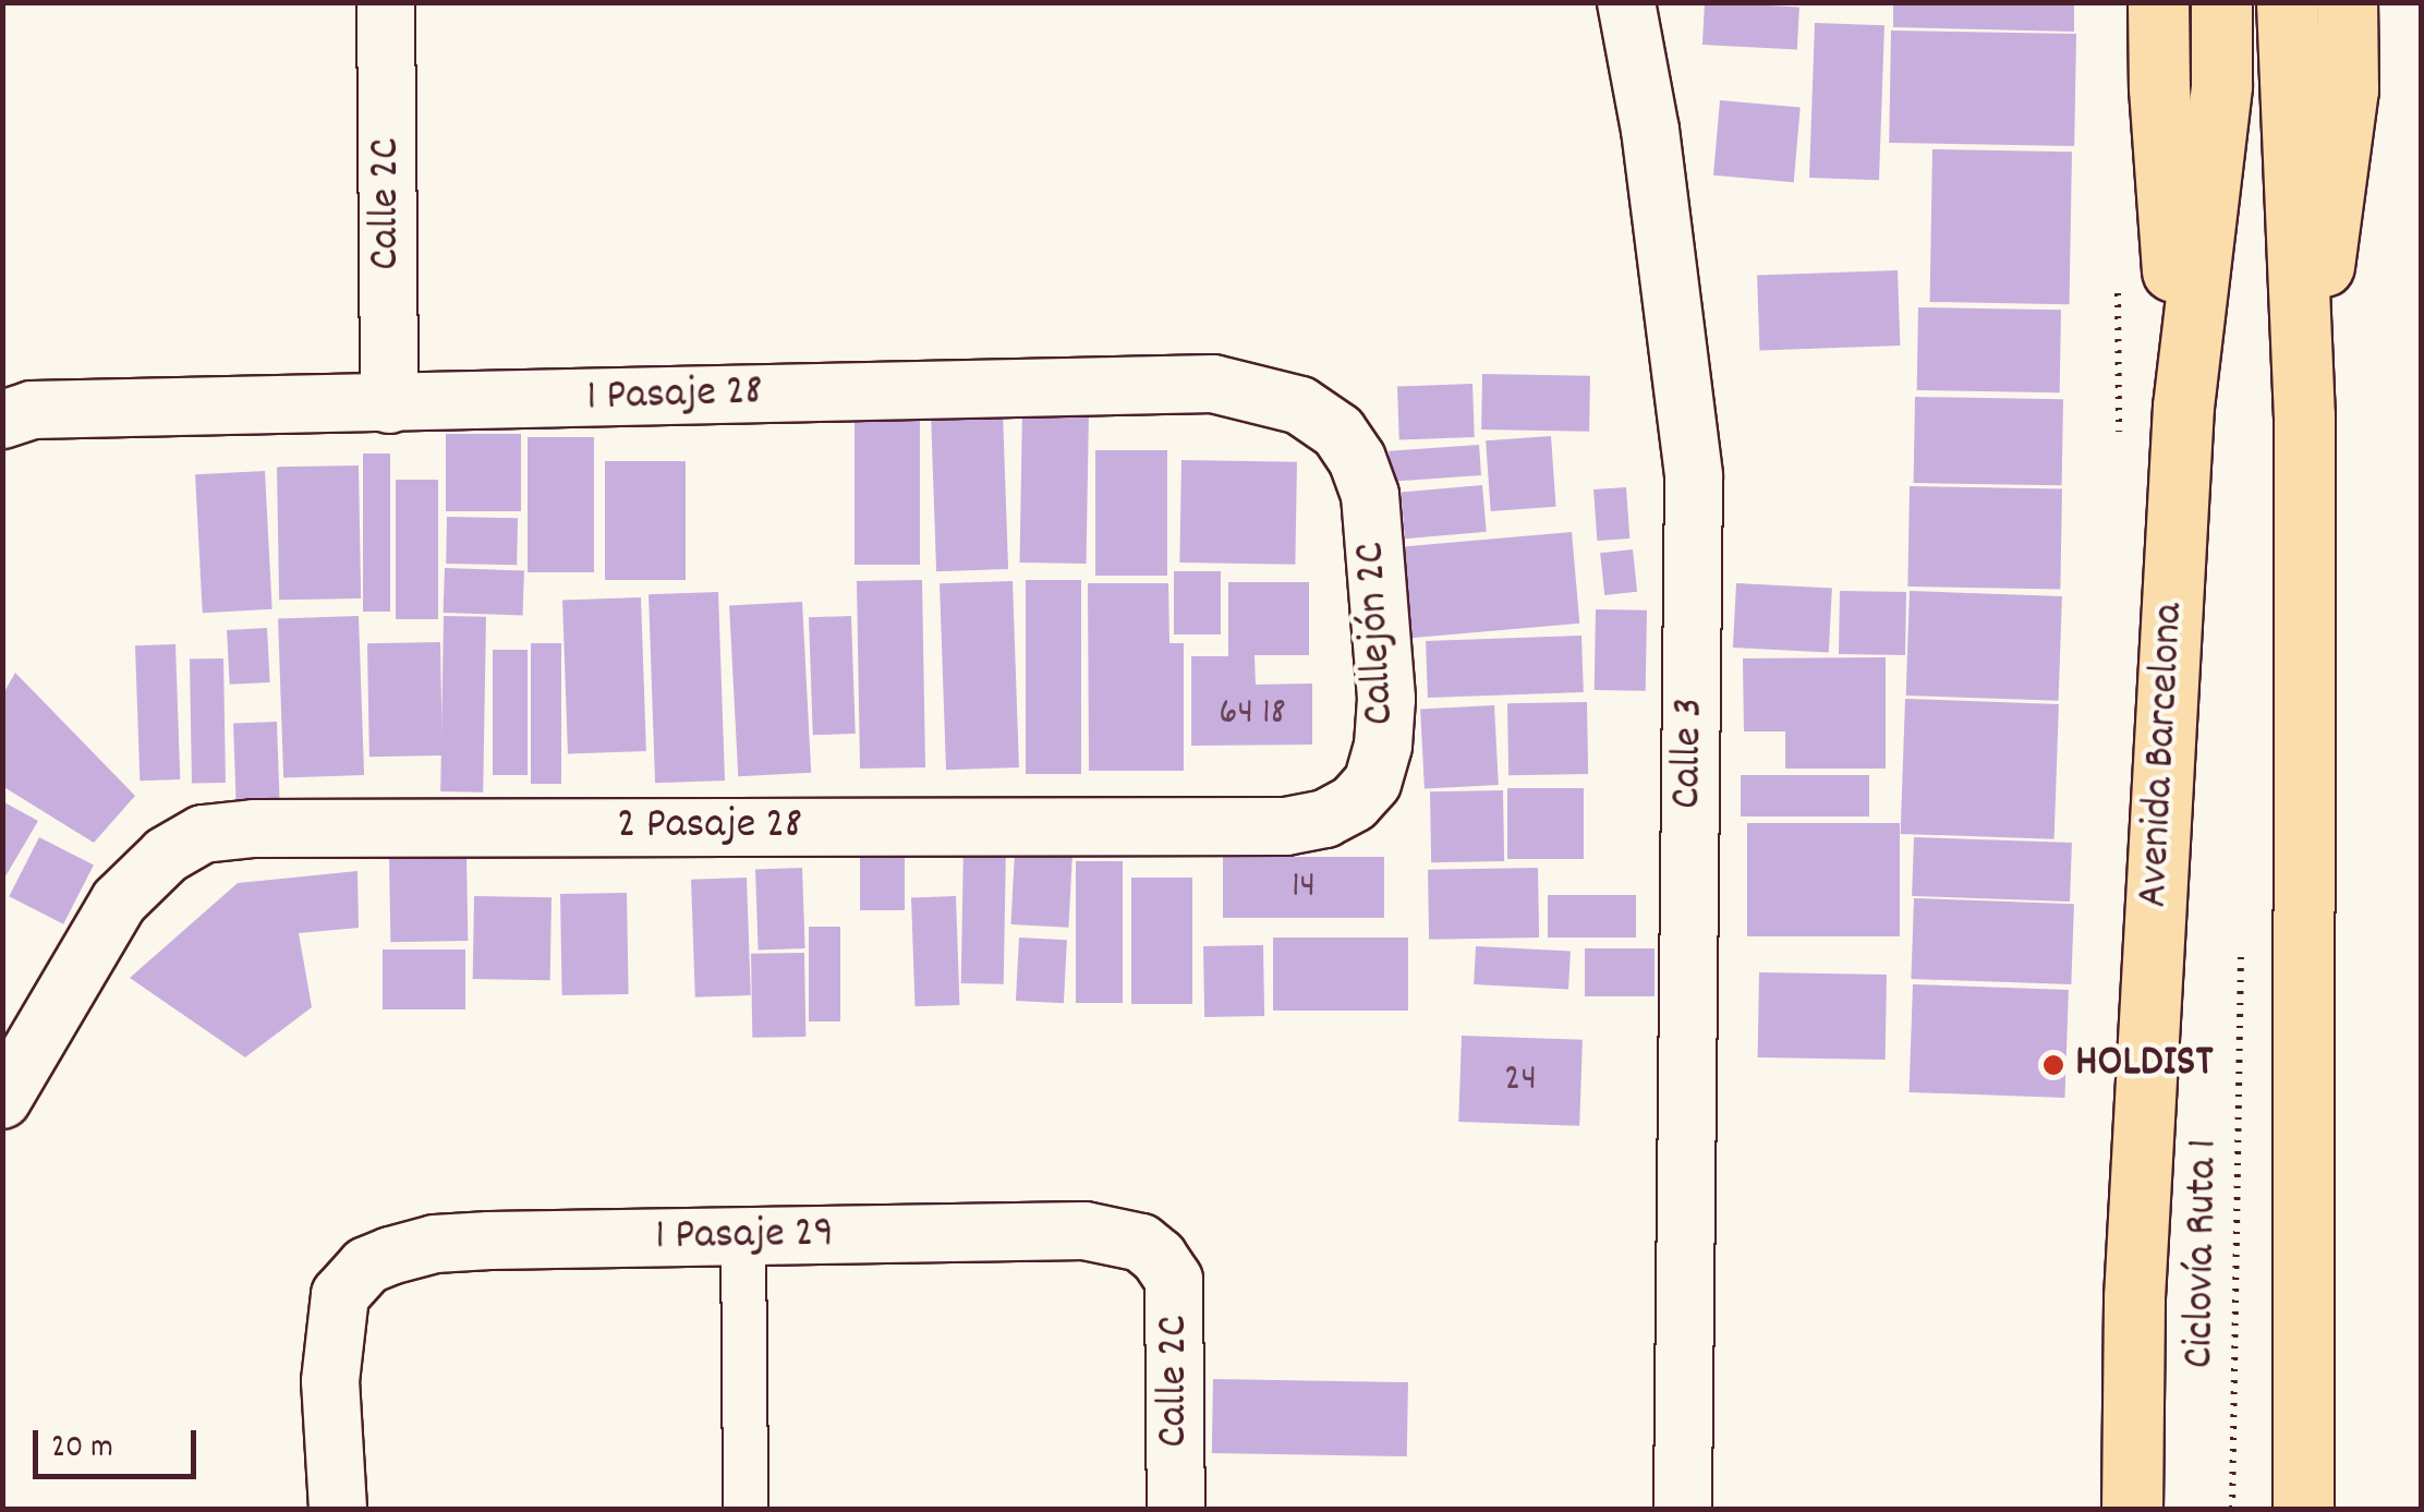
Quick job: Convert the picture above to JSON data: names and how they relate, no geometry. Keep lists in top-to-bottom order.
{
  "streets": {
    "main road": ["Avenida Barcelona"],
    "street": [
      "Calle 2C",
      "1 Pasaje 28",
      "Callejón 2C",
      "Calle 3",
      "2 Pasaje 28",
      "1 Pasaje 29"
    ],
    "path": ["Ciclovía Ruta 1"]
  },
  "crossings": [
    ["Calle 2C", "1 Pasaje 28"],
    ["Calle 2C", "1 Pasaje 29"],
    ["1 Pasaje 28", "Callejón 2C"],
    ["Callejón 2C", "2 Pasaje 28"]
  ],
  "places": ["HOLDIST"],
  "house_numbers": ["64 18", "14", "24"],
  "scale_bar": "20 m"
}
